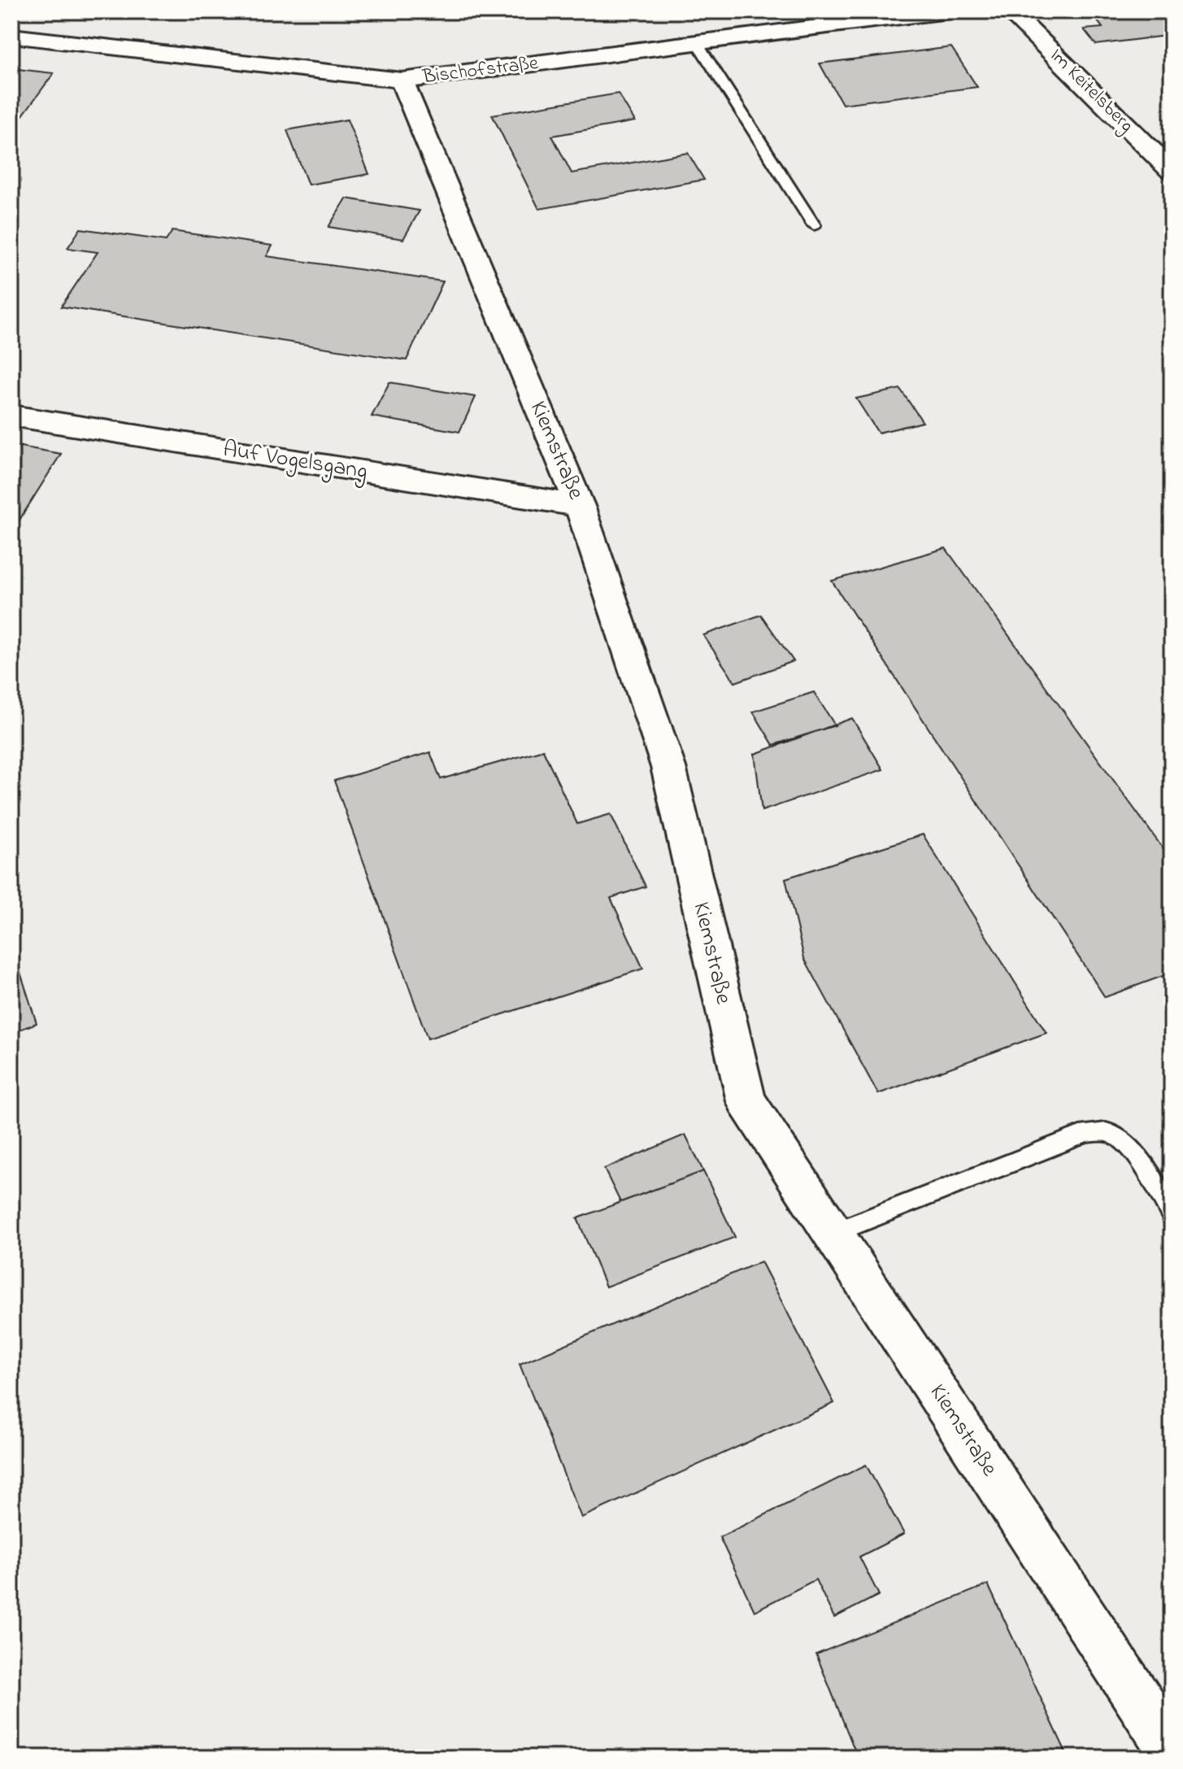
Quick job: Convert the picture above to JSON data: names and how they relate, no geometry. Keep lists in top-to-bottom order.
{
  "streets": {
    "street": [
      "Bischofstraße",
      "Im Keitelsberg",
      "Kiemstraße",
      "Auf Vogelsgang"
    ]
  },
  "crossings": [
    ["Bischofstraße", "Kiemstraße"],
    ["Kiemstraße", "Auf Vogelsgang"]
  ]
}
